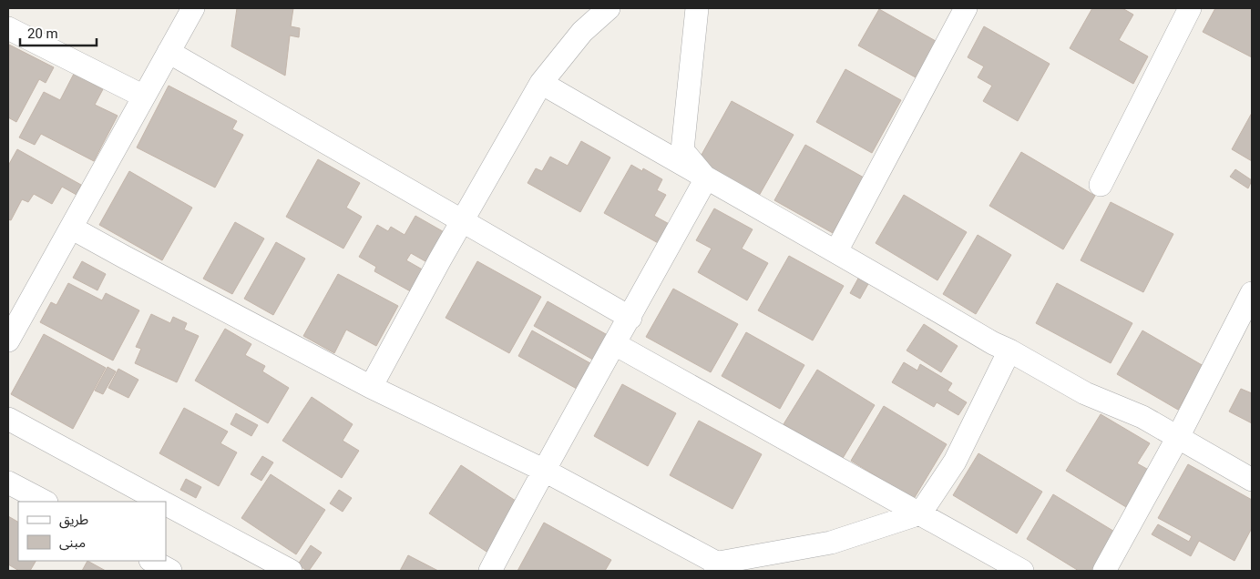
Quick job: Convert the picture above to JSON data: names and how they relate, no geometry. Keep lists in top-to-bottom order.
{
  "legend": ["طريق", "مبنى"],
  "scale_bar": "20 m"
}
